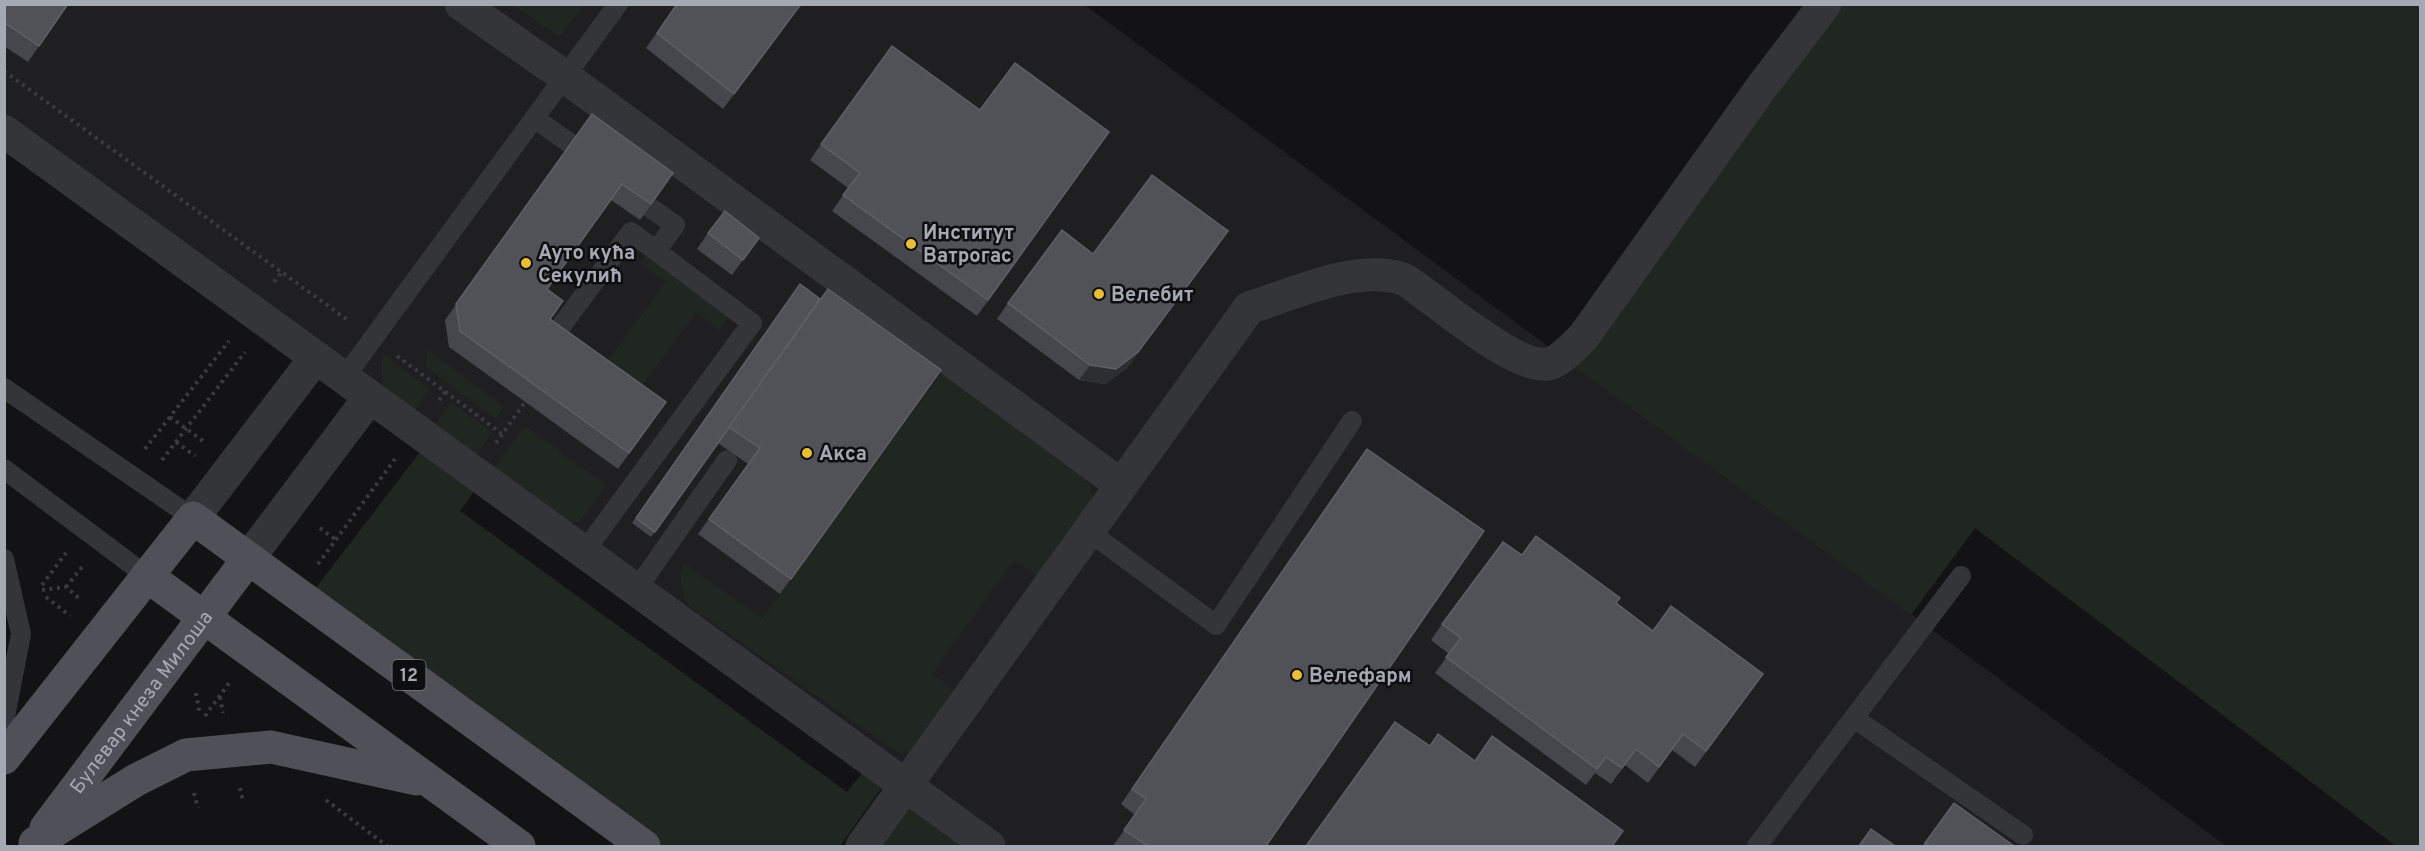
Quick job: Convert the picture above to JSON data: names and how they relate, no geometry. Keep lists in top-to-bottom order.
{
  "streets": {
    "main road": ["12", "Булевар кнеза Милоша"]
  },
  "crossings": [
    ["12", "Булевар кнеза Милоша"]
  ],
  "places": [
    "Институт Ватрогас",
    "Ауто кућа Секулић",
    "Велебит",
    "Акса",
    "Велефарм"
  ]
}
